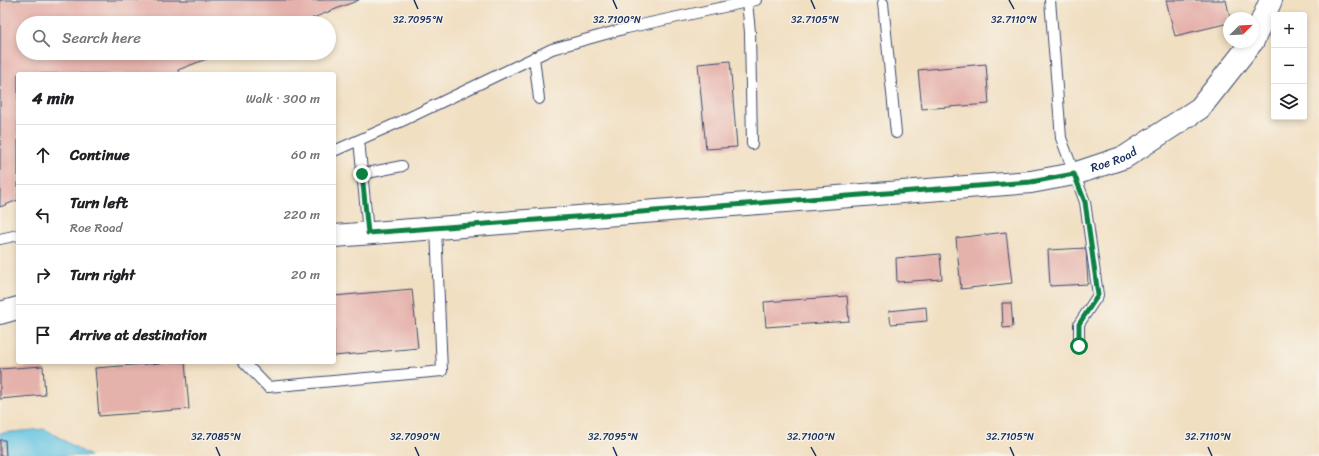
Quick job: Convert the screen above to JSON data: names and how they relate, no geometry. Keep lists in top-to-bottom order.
{
  "streets": {
    "main road": ["Roe Road"]
  },
  "north": "top right",
  "page": {
    "map_buttons": ["+", "−"],
    "search": "Search here",
    "heading": ["4 min", "Walk · 300 m"],
    "list": [
      ["Continue", "60 m"],
      ["Turn left", "Roe Road", "220 m"],
      ["Turn right", "20 m"],
      "Arrive at destination"
    ]
  },
  "coordinates": [
    "32.7095°N",
    "32.7100°N",
    "32.7105°N",
    "32.7110°N",
    "32.7085°N",
    "32.7090°N"
  ]
}
